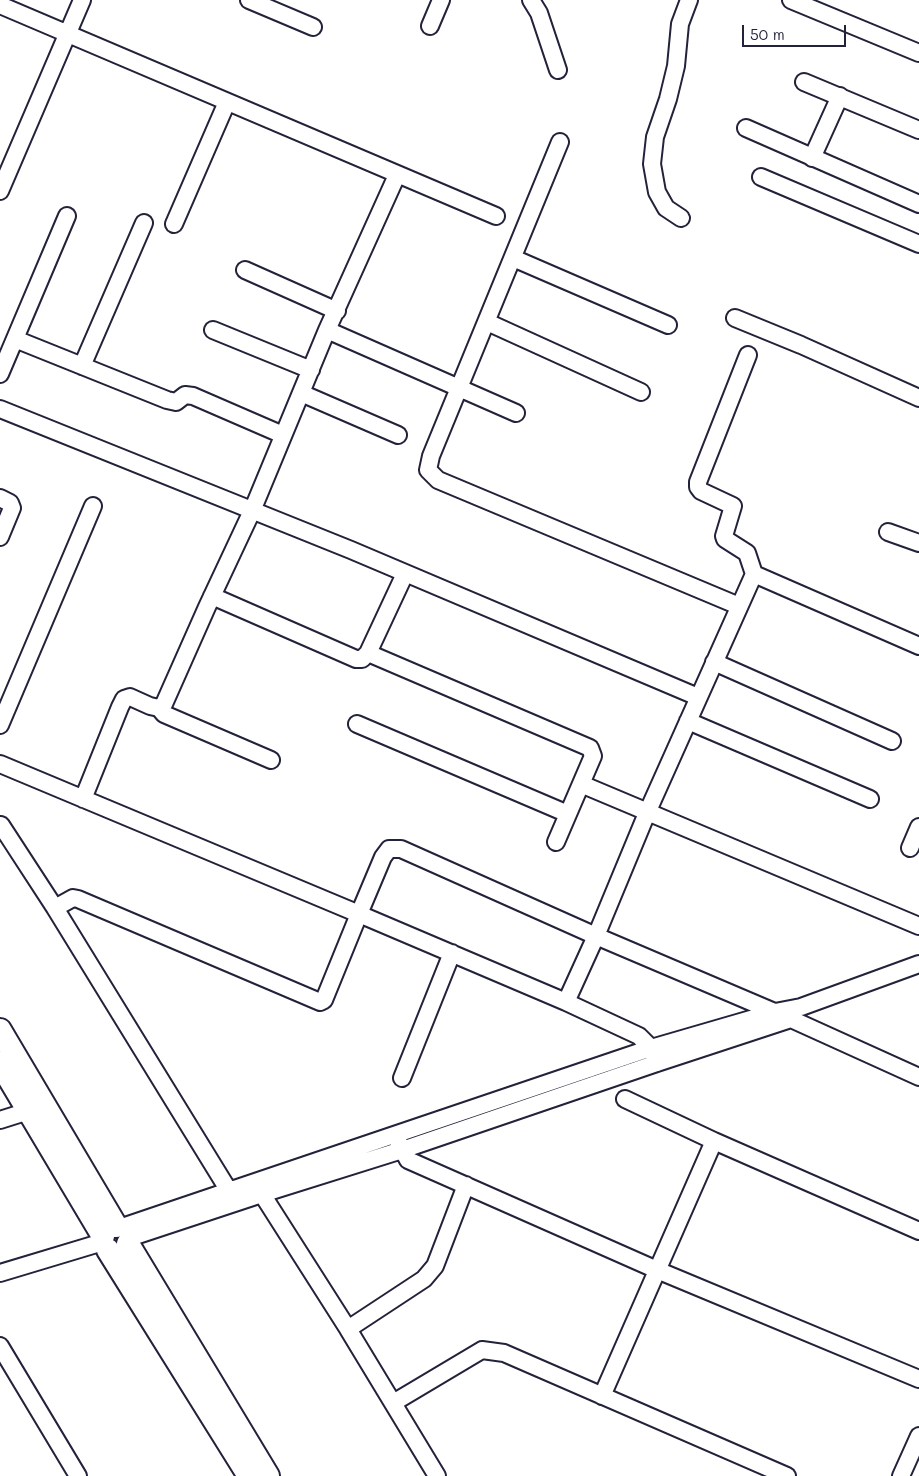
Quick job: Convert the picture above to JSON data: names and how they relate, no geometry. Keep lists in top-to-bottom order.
{
  "scale_bar": "50 m"
}
